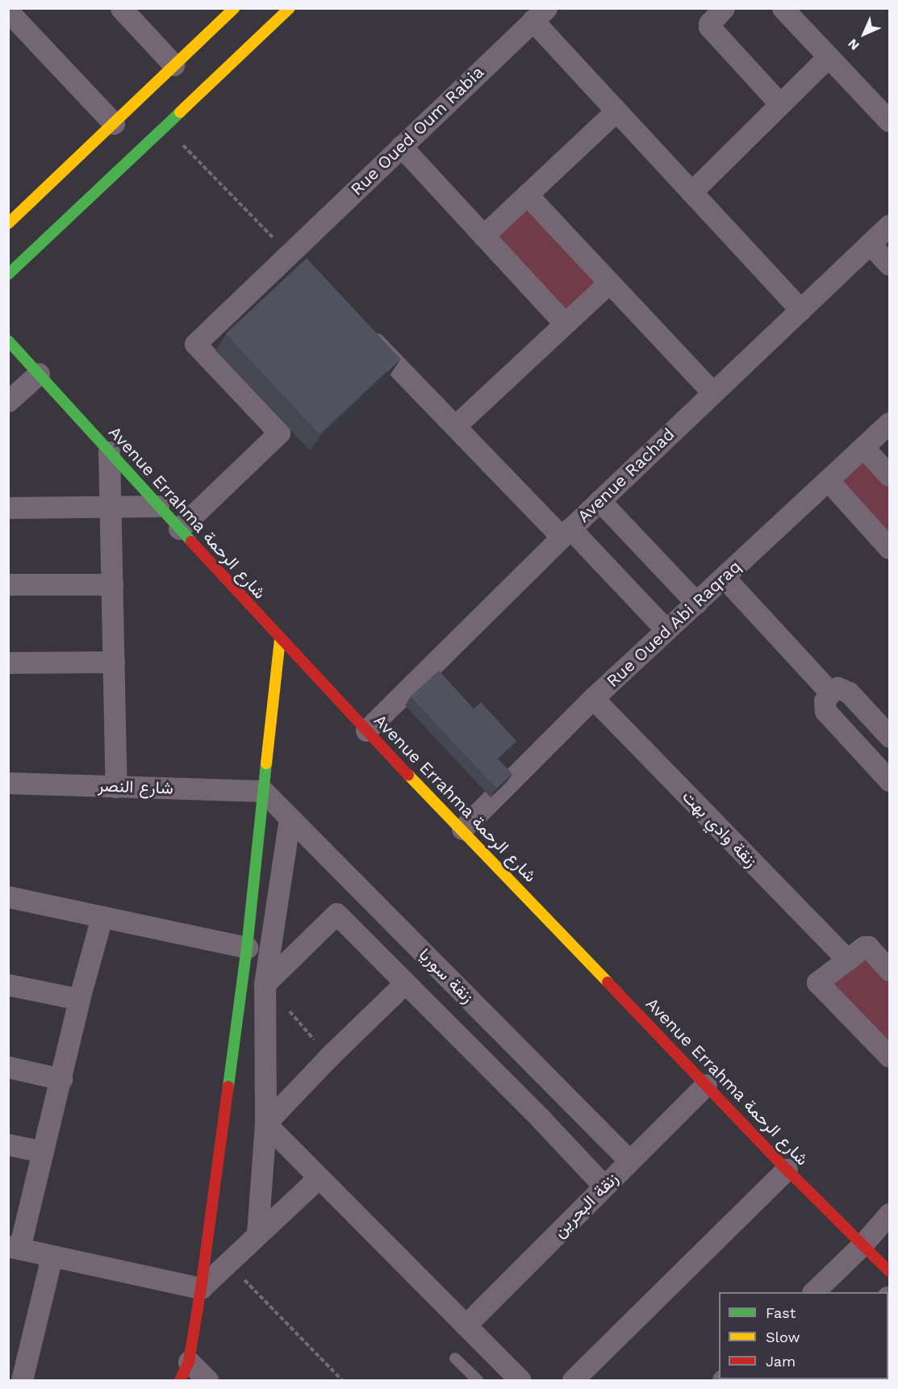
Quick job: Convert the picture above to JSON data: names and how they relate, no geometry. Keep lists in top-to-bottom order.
{
  "streets": {
    "street": [
      "Rue Oued Oum Rabia",
      "Avenue Rachad",
      "Avenue Errahma شارع الرحمة",
      "Rue Oued Abi Raqraq",
      "شارع النصر",
      "زنقة وادي بهت",
      "زنقة سوريا",
      "زنقة البحرين"
    ]
  },
  "crossings": [
    ["Rue Oued Oum Rabia", "Avenue Errahma شارع الرحمة"],
    ["Avenue Rachad", "Avenue Errahma شارع الرحمة"],
    ["Avenue Errahma شارع الرحمة", "Rue Oued Abi Raqraq"],
    ["Avenue Errahma شارع الرحمة", "زنقة البحرين"],
    ["Rue Oued Abi Raqraq", "زنقة وادي بهت"],
    ["شارع النصر", "زنقة سوريا"],
    ["زنقة سوريا", "زنقة البحرين"]
  ],
  "legend": ["Fast", "Slow", "Jam"],
  "north": "bottom left"
}
